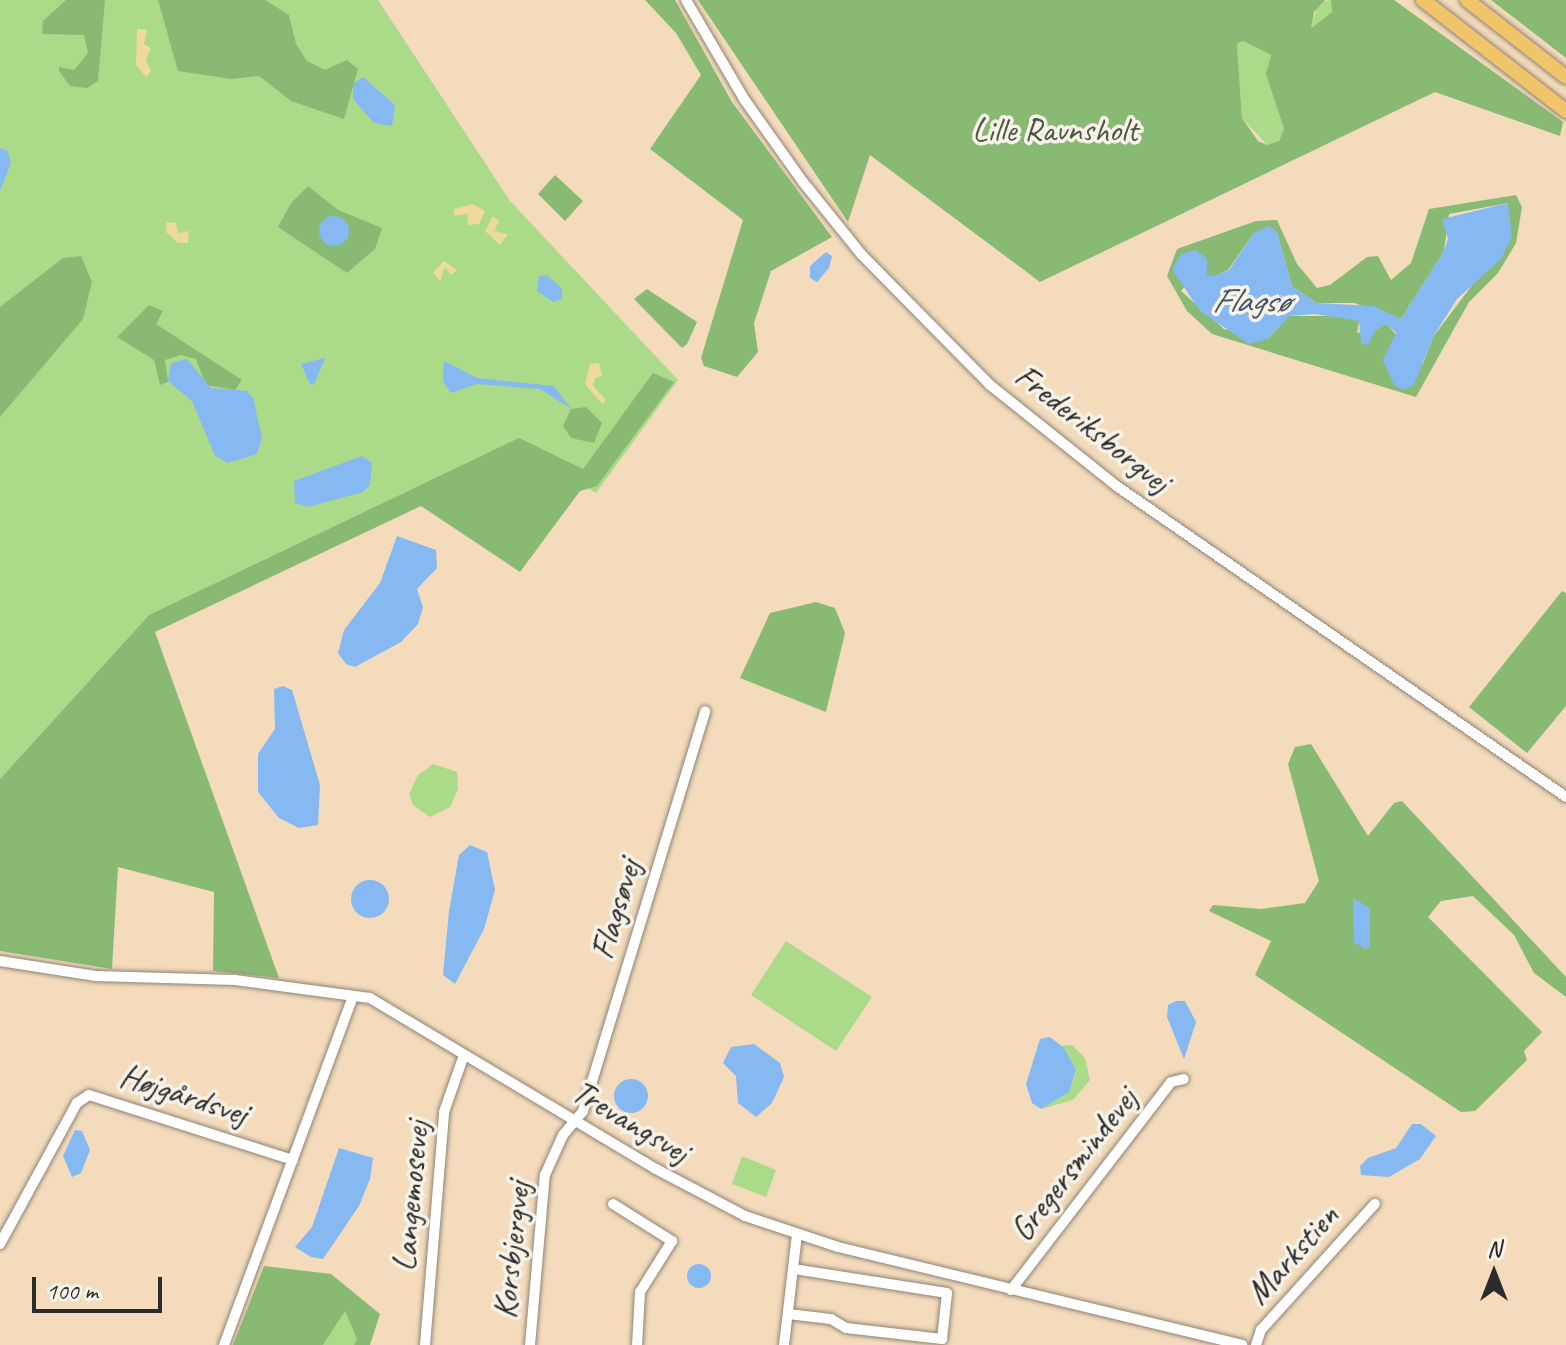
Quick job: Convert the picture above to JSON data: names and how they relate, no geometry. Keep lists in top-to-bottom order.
{
  "streets": {
    "street": [
      "Frederiksborgvej",
      "Flagsøvej",
      "Højgårdsvej",
      "Trevangsvej",
      "Gregersmindevej",
      "Langemosevej",
      "Korsbjergvej",
      "Markstien"
    ]
  },
  "crossings": [
    ["Flagsøvej", "Trevangsvej"],
    ["Flagsøvej", "Korsbjergvej"],
    ["Trevangsvej", "Gregersmindevej"],
    ["Trevangsvej", "Langemosevej"],
    ["Trevangsvej", "Korsbjergvej"]
  ],
  "water": ["Flagsø"],
  "parks": ["Lille Ravnsholt"],
  "scale_bar": "100 m",
  "north": "top"
}
